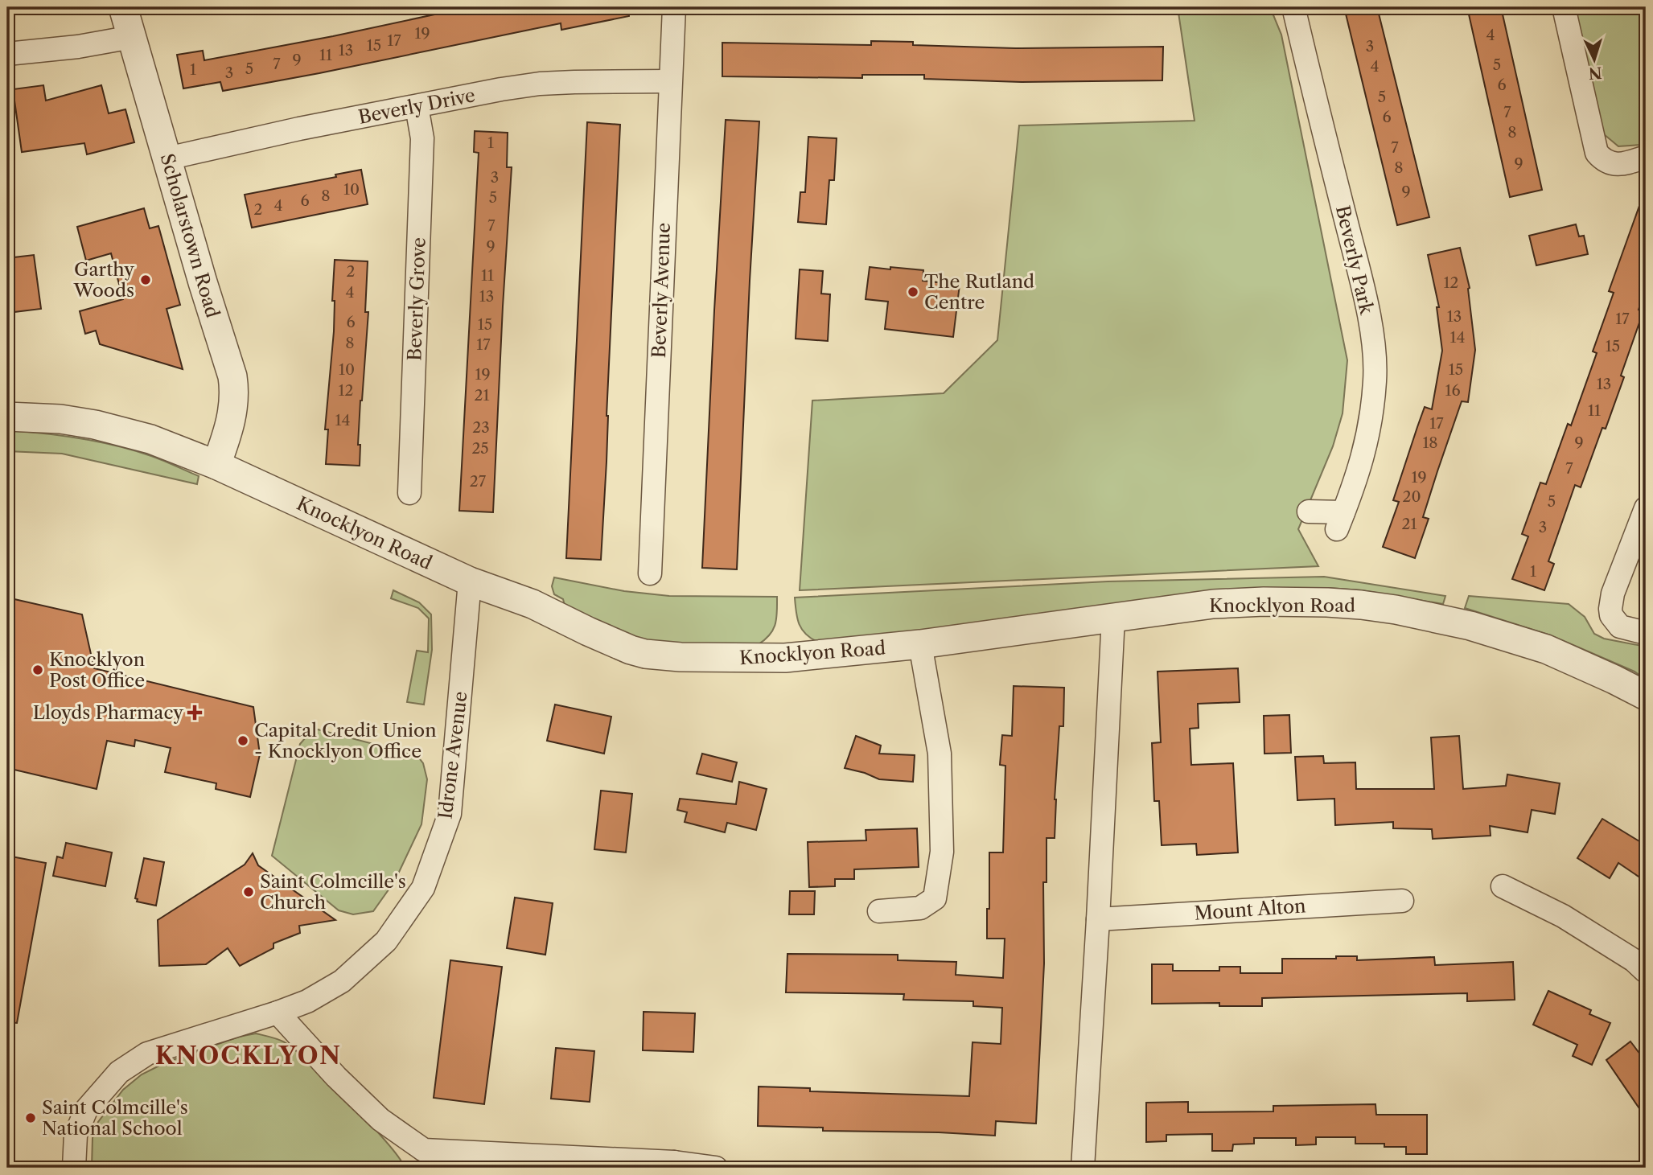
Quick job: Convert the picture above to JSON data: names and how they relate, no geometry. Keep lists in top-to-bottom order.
{
  "streets": {
    "street": [
      "Beverly Drive",
      "Scholarstown Road",
      "Beverly Park",
      "Beverly Avenue",
      "Beverly Grove",
      "Knocklyon Road",
      "Idrone Avenue",
      "Mount Alton"
    ]
  },
  "crossings": [
    ["Beverly Drive", "Scholarstown Road"],
    ["Beverly Drive", "Beverly Avenue"],
    ["Beverly Drive", "Beverly Grove"],
    ["Scholarstown Road", "Knocklyon Road"],
    ["Knocklyon Road", "Idrone Avenue"]
  ],
  "districts": ["KNOCKLYON"],
  "places": {
    "other": [
      "Garthy Woods",
      "The Rutland Centre",
      "Knocklyon Post Office",
      "Capital Credit Union - Knocklyon Office",
      "Saint Colmcille's Church",
      "Saint Colmcille's National School"
    ],
    "health": ["Lloyds Pharmacy"]
  },
  "house_numbers": [
    "19",
    "4",
    "17",
    "15",
    "3",
    "13",
    "11",
    "9",
    "7",
    "5",
    "4",
    "5",
    "1",
    "3",
    "6",
    "5",
    "7",
    "6",
    "8",
    "1",
    "7",
    "9",
    "8",
    "3",
    "10",
    "9",
    "8",
    "5",
    "6",
    "4",
    "2",
    "7",
    "9",
    "2",
    "11",
    "12",
    "4",
    "13",
    "13",
    "17",
    "6",
    "15",
    "14",
    "8",
    "17",
    "15",
    "10",
    "15",
    "19",
    "13",
    "12",
    "16",
    "21",
    "11",
    "14",
    "17",
    "23",
    "18",
    "9",
    "25",
    "7",
    "19",
    "27",
    "20",
    "5",
    "21",
    "3",
    "1"
  ],
  "north": "bottom"
}
